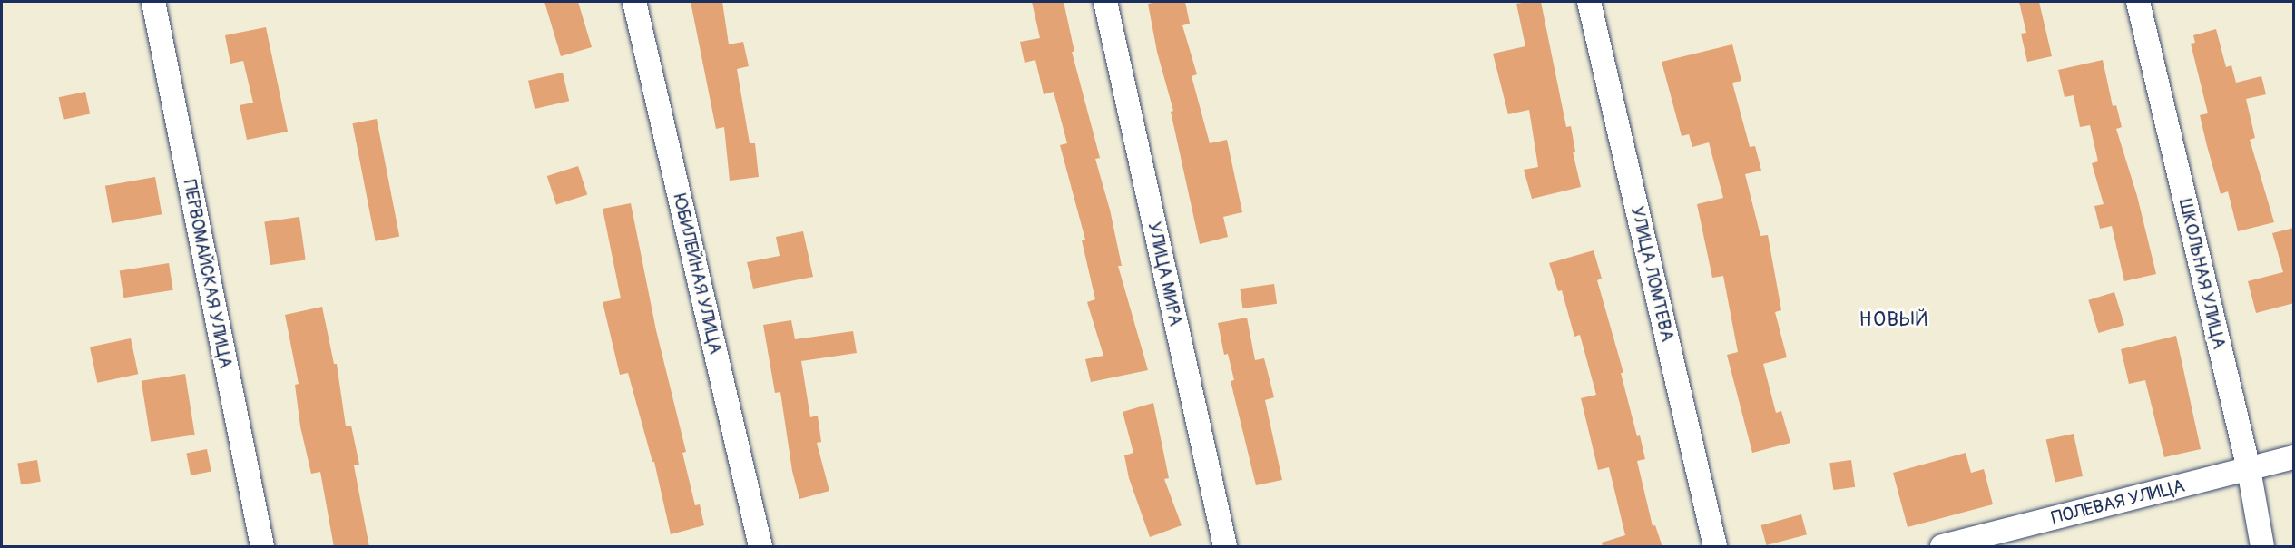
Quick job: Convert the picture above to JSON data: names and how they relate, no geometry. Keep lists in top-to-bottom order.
{
  "streets": {
    "street": [
      "ПЕРВОМАЙСКАЯ УЛИЦА",
      "ЮБИЛЕЙНАЯ УЛИЦА",
      "УЛИЦА МИРА",
      "УЛИЦА ЛОМТЕВА",
      "ШКОЛЬНАЯ УЛИЦА",
      "ПОЛЕВАЯ УЛИЦА"
    ]
  },
  "crossings": [
    ["ШКОЛЬНАЯ УЛИЦА", "ПОЛЕВАЯ УЛИЦА"]
  ],
  "districts": ["НОВЫЙ"]
}
